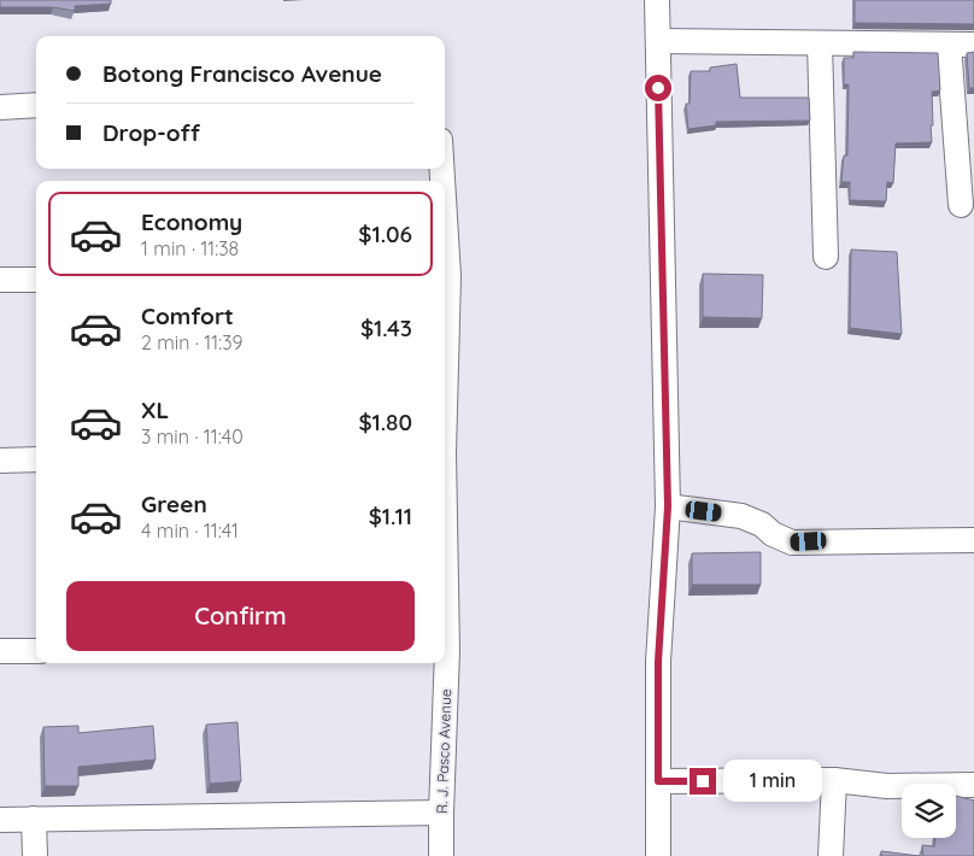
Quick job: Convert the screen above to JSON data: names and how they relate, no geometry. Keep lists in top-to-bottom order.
{
  "streets": {
    "street": ["R. J. Pasco Avenue"]
  },
  "page": {
    "banner": ["Botong Francisco Avenue", "Drop-off"],
    "list": [
      {
        "name": "Economy",
        "note": "1 min · 11:38",
        "value": "$1.06"
      },
      {
        "name": "Comfort",
        "note": "2 min · 11:39",
        "value": "$1.43"
      },
      {
        "name": "XL",
        "note": "3 min · 11:40",
        "value": "$1.80"
      },
      {
        "name": "Green",
        "note": "4 min · 11:41",
        "value": "$1.11"
      }
    ],
    "buttons": "Confirm",
    "bubble": "1 min"
  }
}
